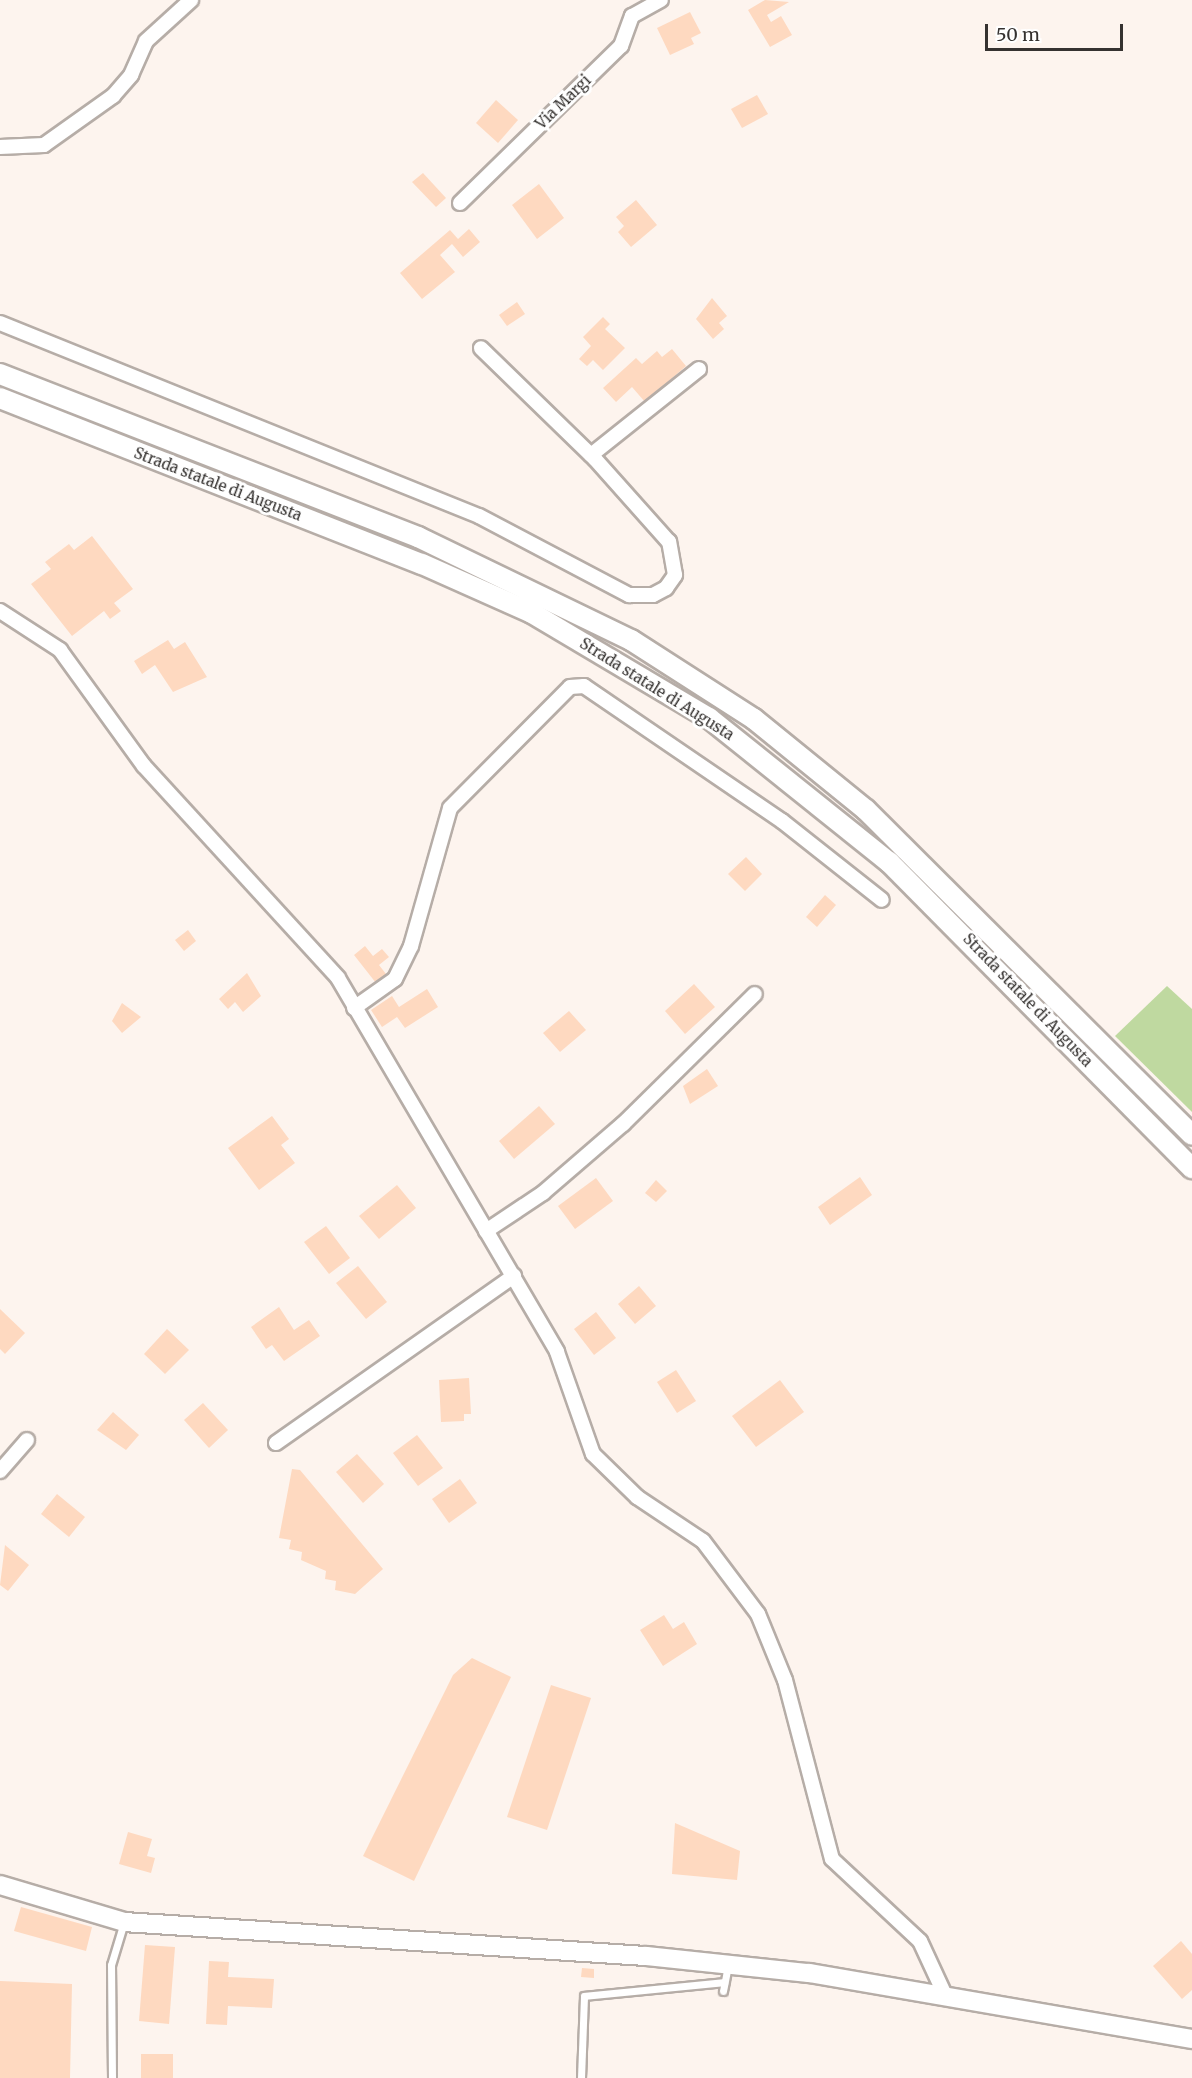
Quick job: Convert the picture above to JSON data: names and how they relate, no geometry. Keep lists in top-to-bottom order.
{
  "streets": {
    "main road": ["Strada statale di Augusta"],
    "street": ["Via Margi"]
  },
  "scale_bar": "50 m"
}
